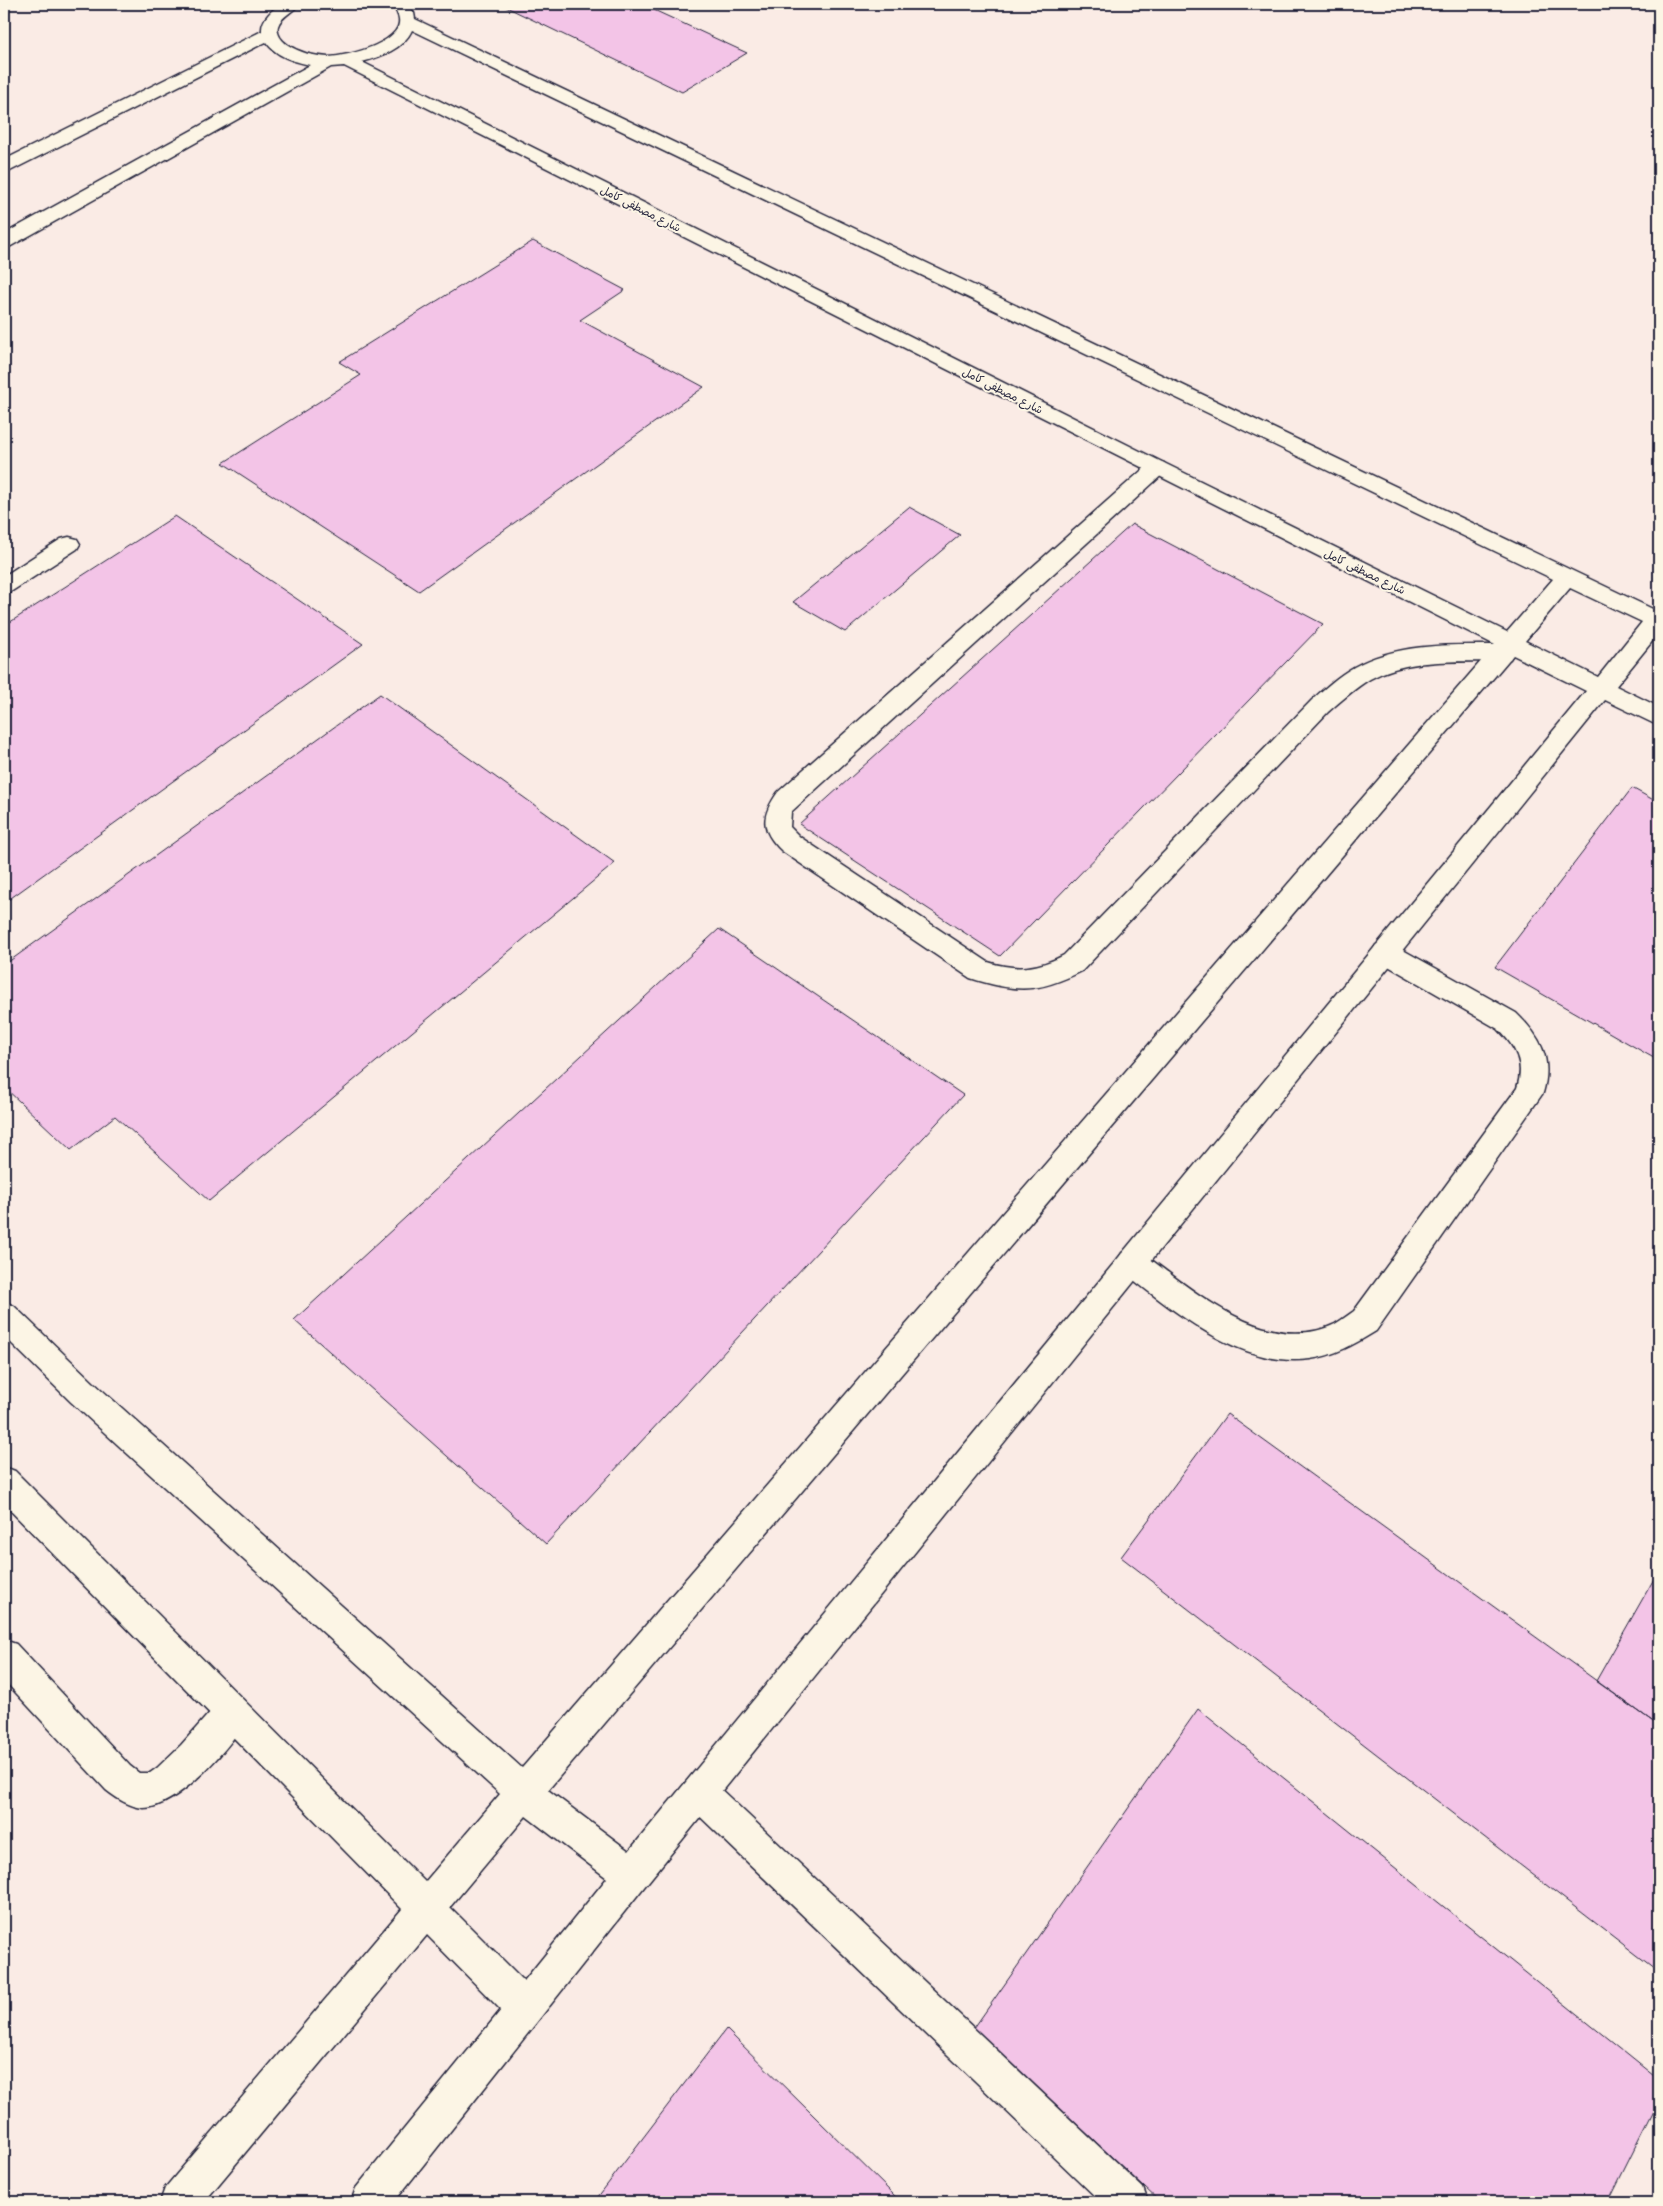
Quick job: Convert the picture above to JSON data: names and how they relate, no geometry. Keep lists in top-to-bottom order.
{
  "streets": {
    "street": ["شارع مصطفى كامل"]
  }
}
